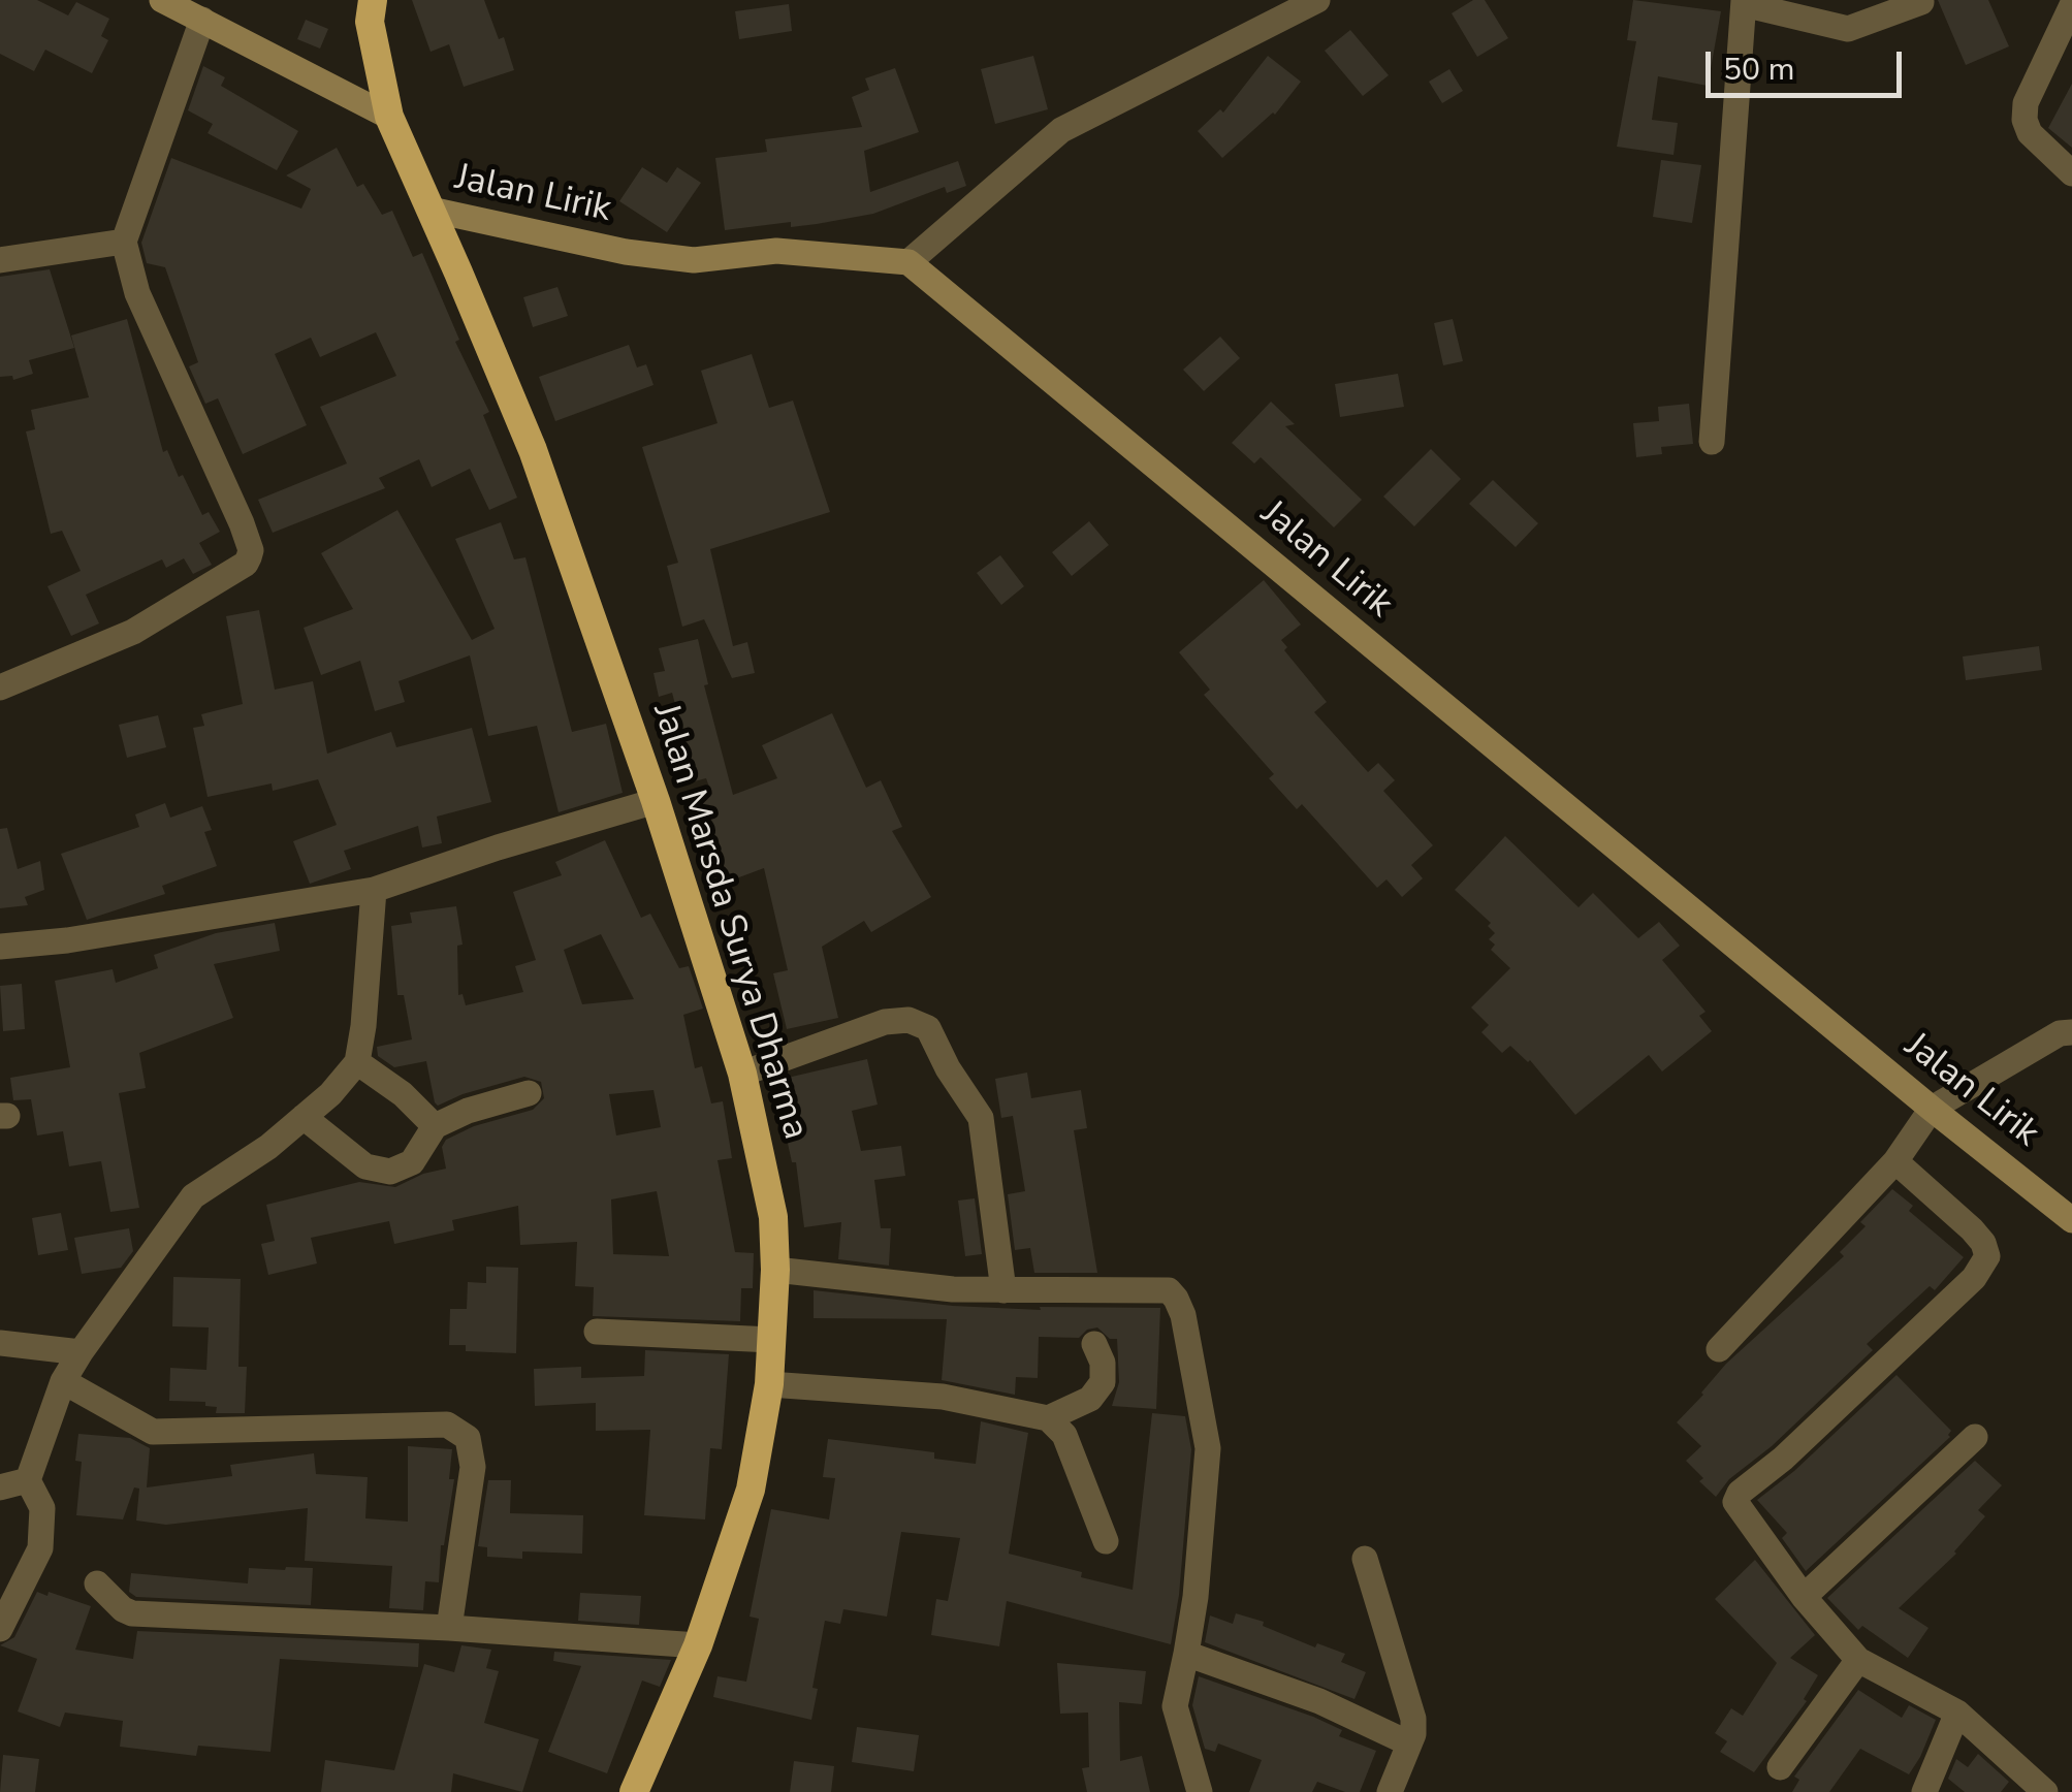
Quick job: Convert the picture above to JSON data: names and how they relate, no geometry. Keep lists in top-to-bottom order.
{
  "streets": {
    "highway": ["Jalan Marsda Surya Dharma"],
    "main road": ["Jalan Lirik"]
  },
  "crossings": [
    ["Jalan Lirik", "Jalan Marsda Surya Dharma"]
  ],
  "scale_bar": "50 m"
}
